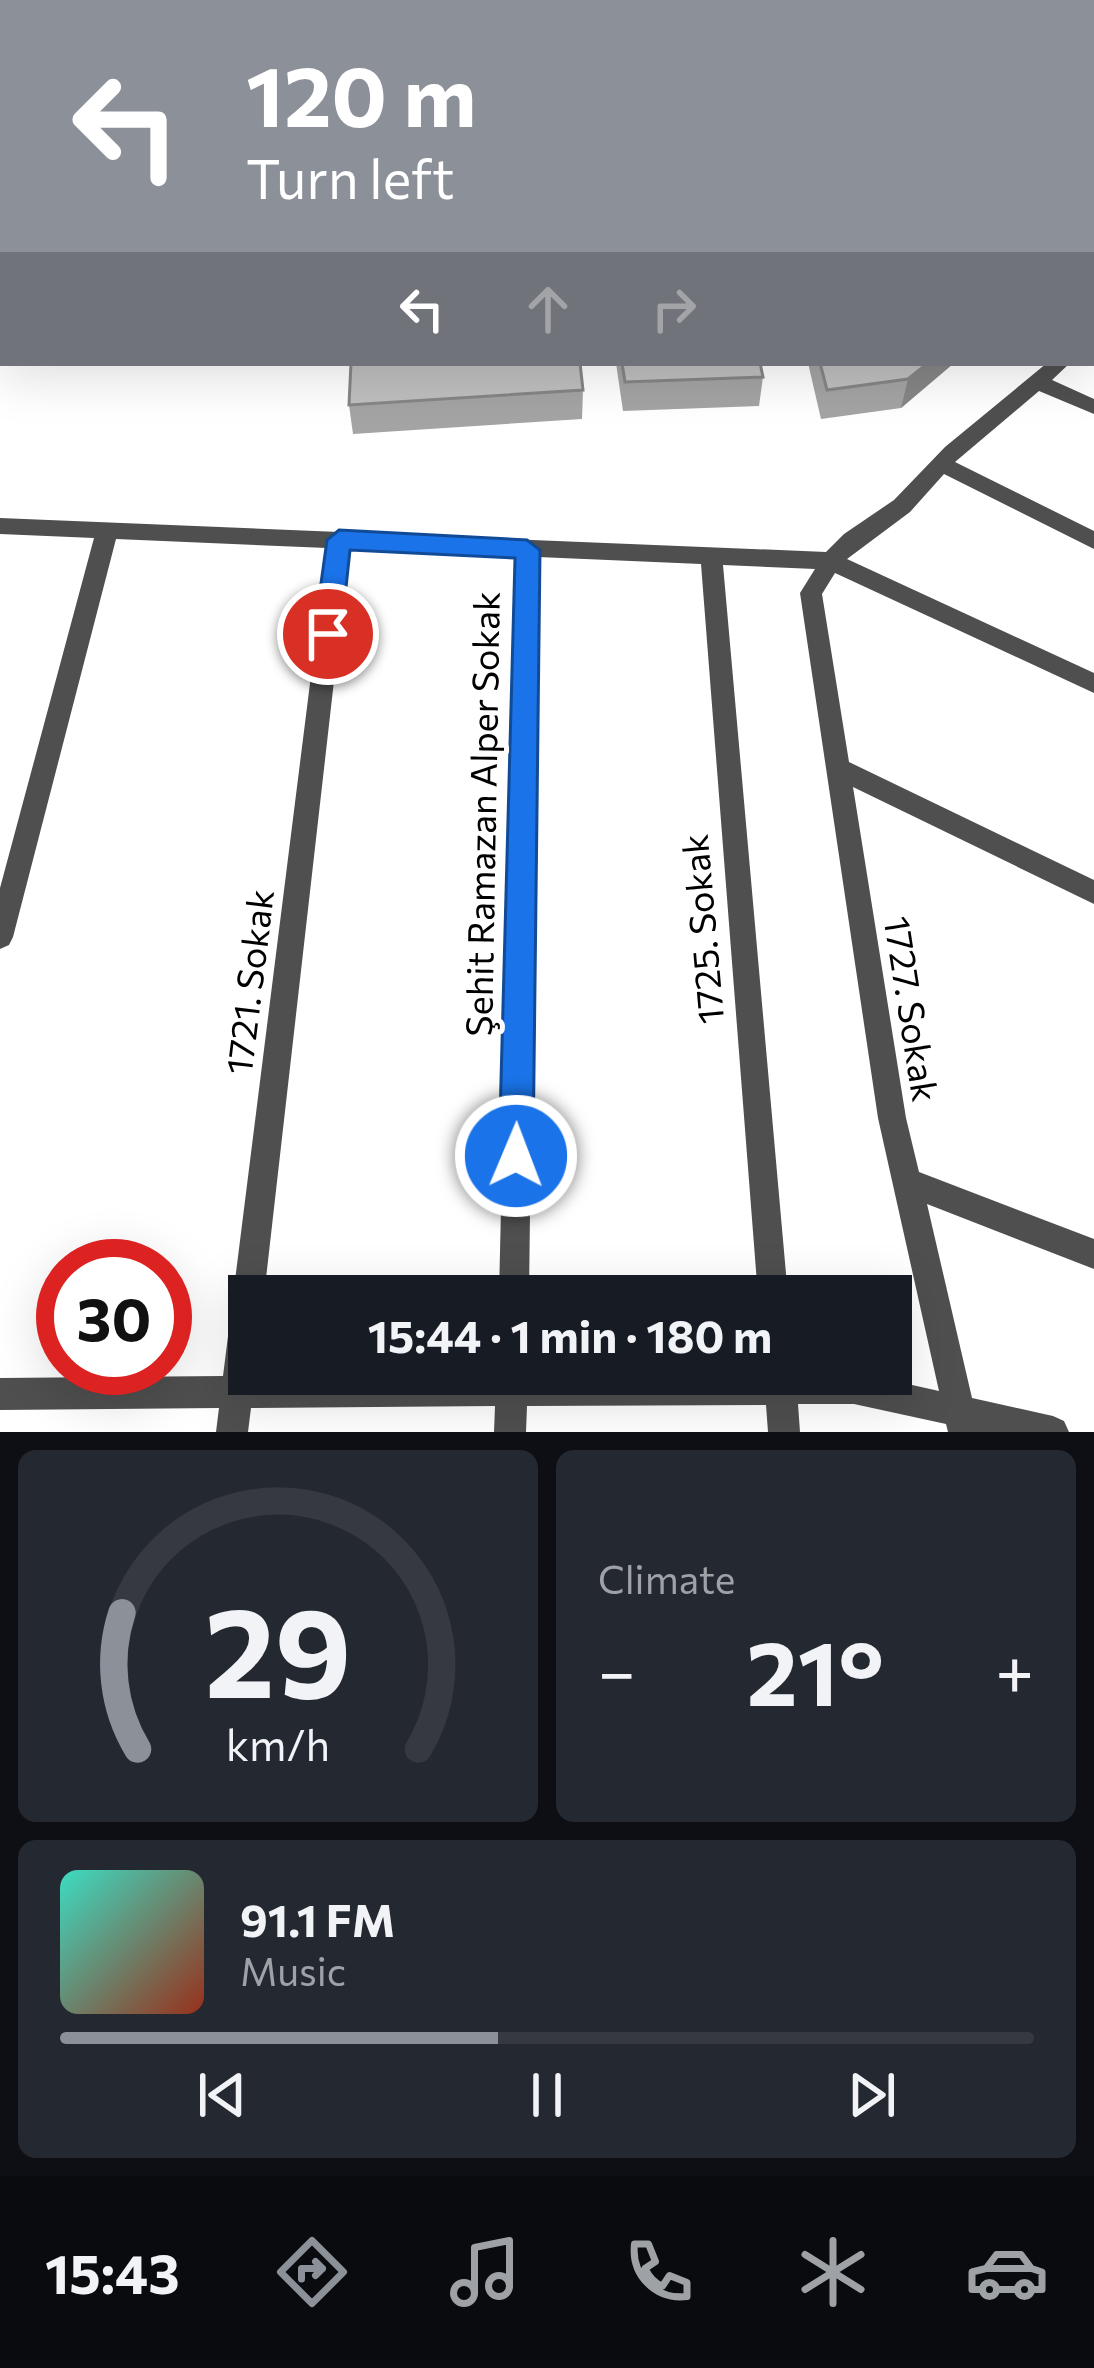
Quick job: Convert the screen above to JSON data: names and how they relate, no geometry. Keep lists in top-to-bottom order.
{
  "streets": {
    "street": [
      "Şehit Ramazan Alper Sokak",
      "1725. Sokak",
      "1721. Sokak",
      "1727. Sokak"
    ]
  },
  "page": {
    "turn": ["120 m", "Turn left"],
    "limit": "30",
    "trip": "15:44 · 1 min · 180 m",
    "tile": "Climate",
    "heat": ["−", "21°", "+"],
    "song": ["91.1 FM", "Music"],
    "tabs": "15:43",
    "gauge": ["29", "km/h"]
  }
}
